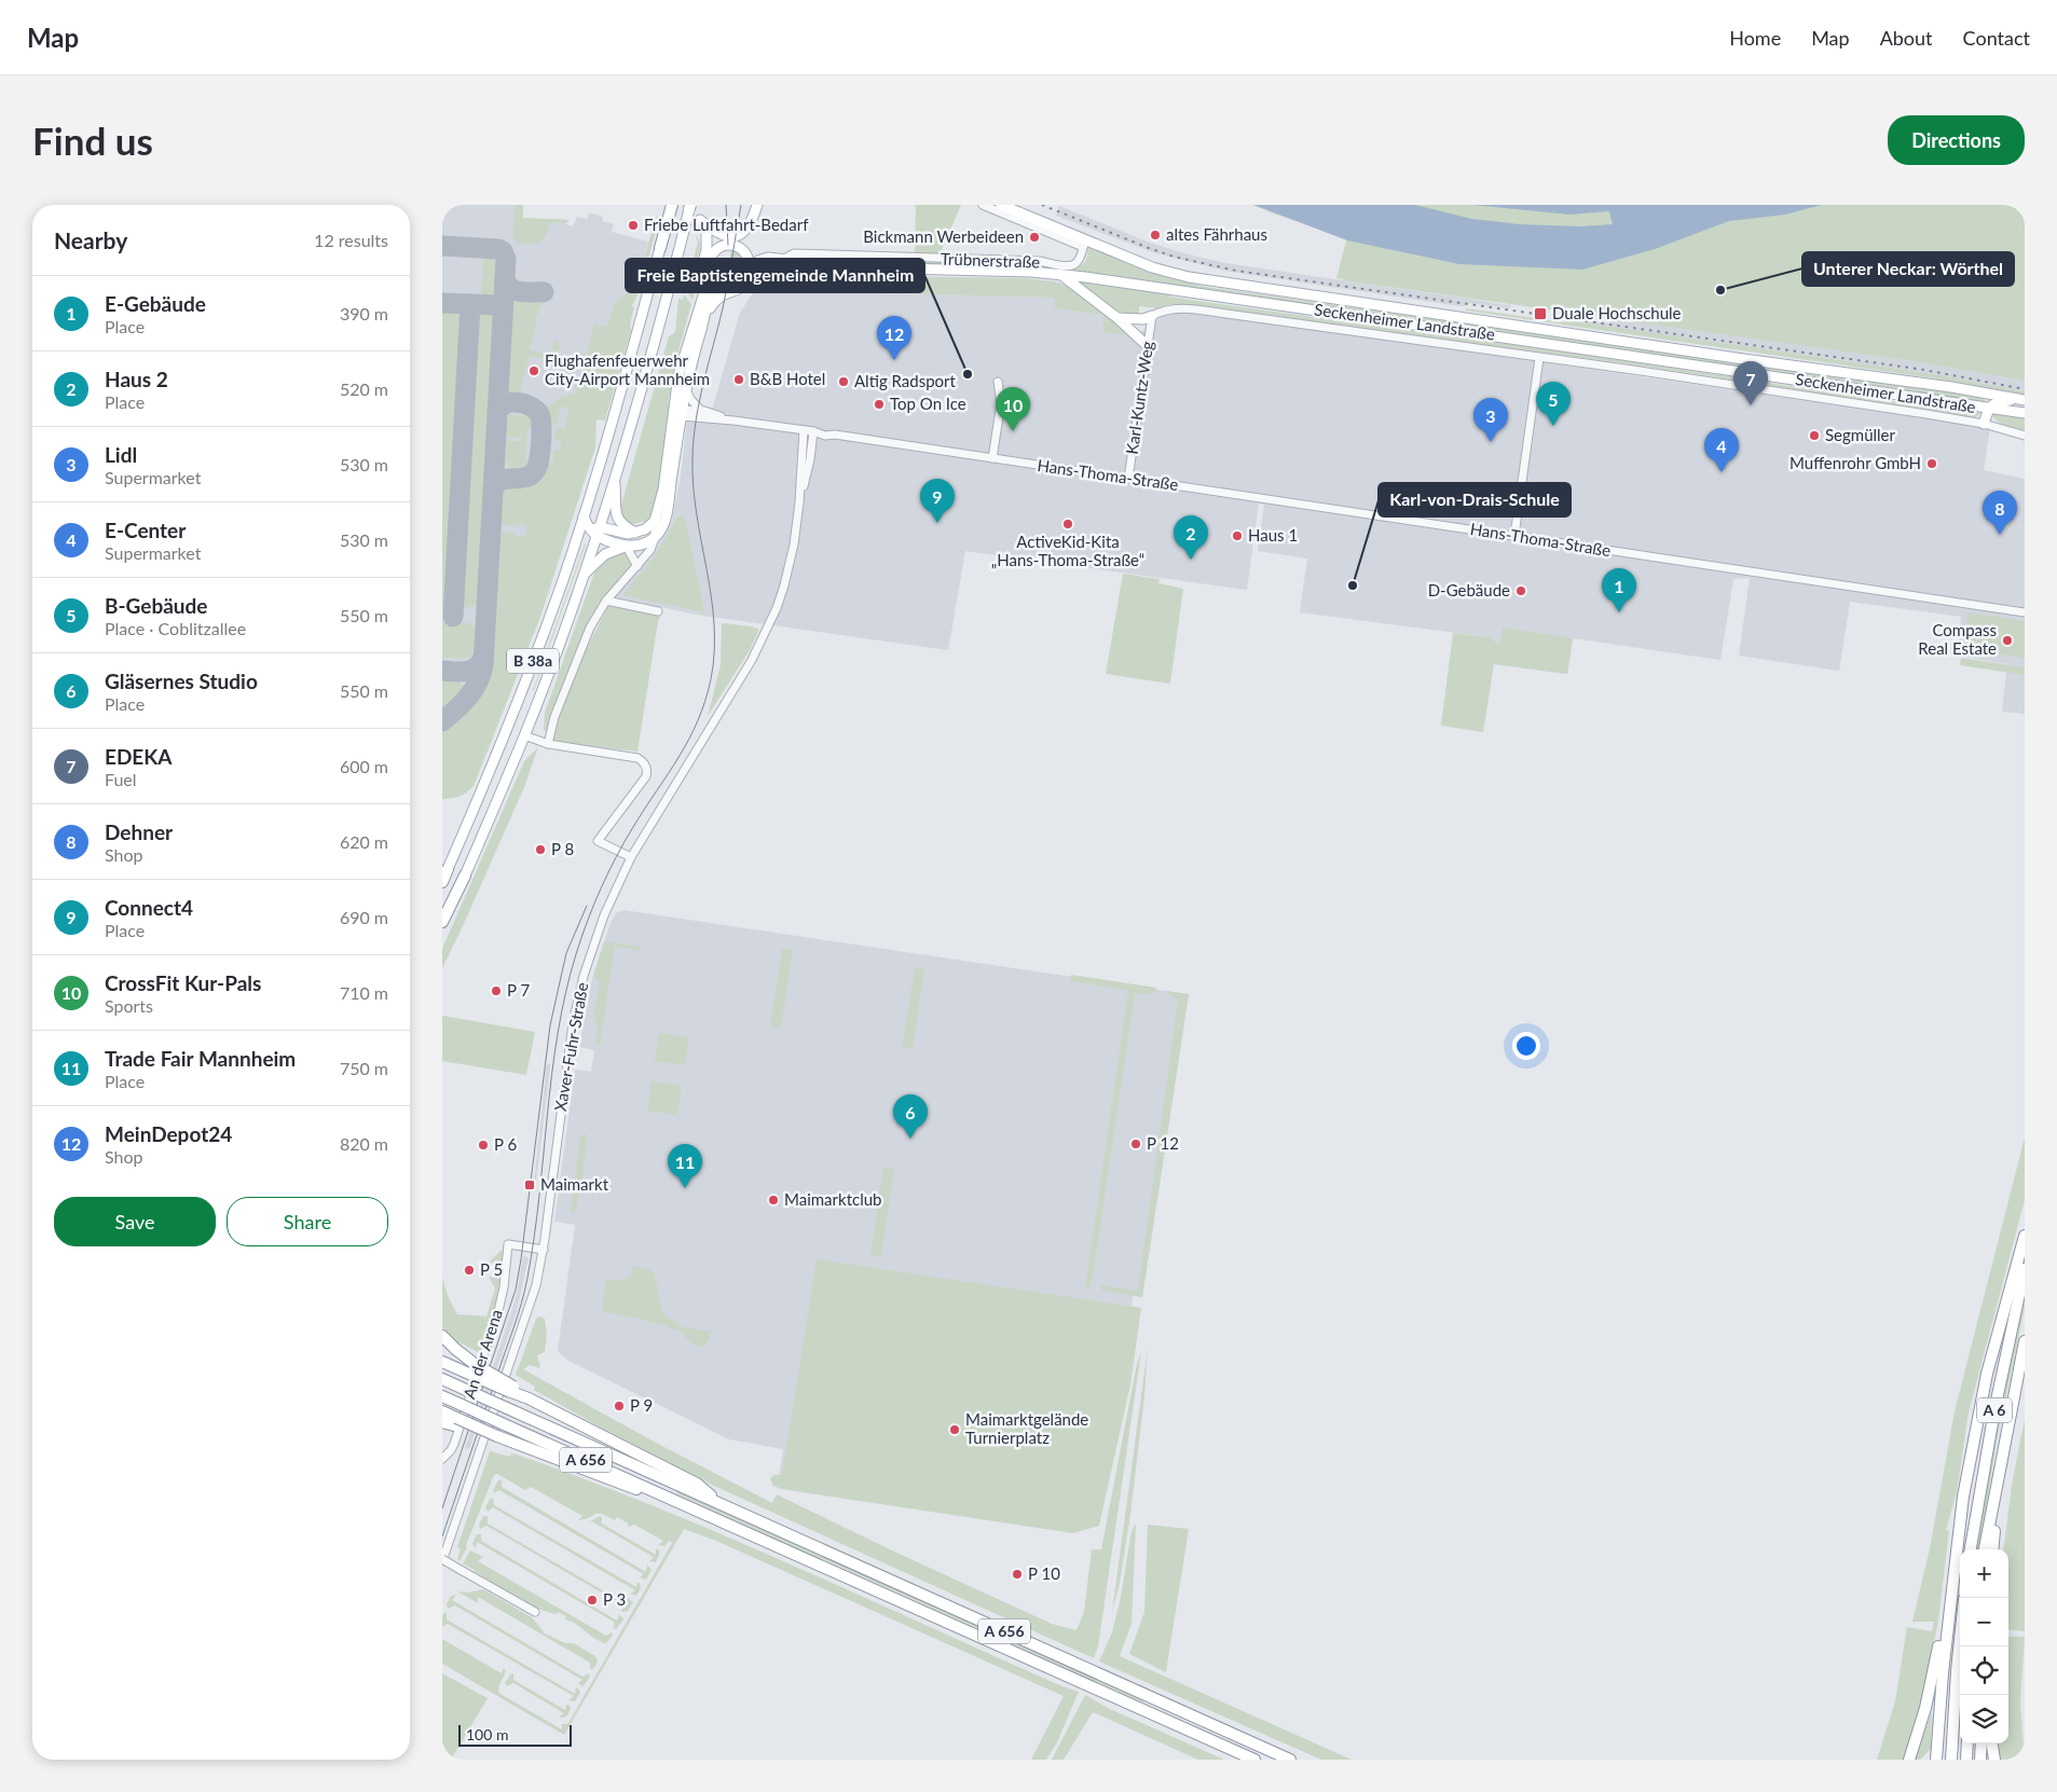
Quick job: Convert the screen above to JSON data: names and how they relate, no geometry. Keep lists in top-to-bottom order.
{
  "streets": {
    "highway": ["B 38a", "A 6", "A 656"],
    "main road": ["Seckenheimer Landstraße"],
    "street": [
      "Trübnerstraße",
      "Karl-Kuntz-Weg",
      "Hans-Thoma-Straße",
      "Xaver-Fuhr-Straße",
      "An der Arena"
    ]
  },
  "crossings": [
    ["Trübnerstraße", "Seckenheimer Landstraße"],
    ["Seckenheimer Landstraße", "Karl-Kuntz-Weg"],
    ["Karl-Kuntz-Weg", "Hans-Thoma-Straße"],
    ["Hans-Thoma-Straße", "Xaver-Fuhr-Straße"],
    ["Xaver-Fuhr-Straße", "An der Arena"]
  ],
  "places": {
    "other": [
      "Friebe Luftfahrt-Bedarf",
      "altes Fährhaus",
      "Bickmann Werbeideen",
      "Unterer Neckar: Wörthel",
      "Flughafenfeuerwehr City-Airport Mannheim",
      "Freie Baptistengemeinde Mannheim",
      "B&B Hotel",
      "Altig Radsport",
      "Top On Ice",
      "Segmüller",
      "Muffenrohr GmbH",
      "ActiveKid-Kita „Hans-Thoma-Straße“",
      "Haus 1",
      "Karl-von-Drais-Schule",
      "D-Gebäude",
      "Compass Real Estate",
      "P 8",
      "P 7",
      "P 12",
      "P 6",
      "Maimarktclub",
      "P 5",
      "P 9",
      "Maimarktgelände Turnierplatz",
      "P 10",
      "P 3"
    ],
    "transit": ["Duale Hochschule", "Maimarkt"]
  },
  "scale_bar": "100 m",
  "page": {
    "header": "Map",
    "nav": [
      "Home",
      "Map",
      "About",
      "Contact"
    ],
    "buttons": [
      "Directions",
      ["Save", "Share"]
    ],
    "title": "Find us",
    "heading": ["Nearby", "12 results"],
    "list": [
      {
        "mark": "1",
        "name": "E-Gebäude",
        "note": "Place",
        "value": "390 m"
      },
      {
        "mark": "2",
        "name": "Haus 2",
        "note": "Place",
        "value": "520 m"
      },
      {
        "mark": "3",
        "name": "Lidl",
        "note": "Supermarket",
        "value": "530 m"
      },
      {
        "mark": "4",
        "name": "E-Center",
        "note": "Supermarket",
        "value": "530 m"
      },
      {
        "mark": "5",
        "name": "B-Gebäude",
        "note": "Place · Coblitzallee",
        "value": "550 m"
      },
      {
        "mark": "6",
        "name": "Gläsernes Studio",
        "note": "Place",
        "value": "550 m"
      },
      {
        "mark": "7",
        "name": "EDEKA",
        "note": "Fuel",
        "value": "600 m"
      },
      {
        "mark": "8",
        "name": "Dehner",
        "note": "Shop",
        "value": "620 m"
      },
      {
        "mark": "9",
        "name": "Connect4",
        "note": "Place",
        "value": "690 m"
      },
      {
        "mark": "10",
        "name": "CrossFit Kur-Pals",
        "note": "Sports",
        "value": "710 m"
      },
      {
        "mark": "11",
        "name": "Trade Fair Mannheim",
        "note": "Place",
        "value": "750 m"
      },
      {
        "mark": "12",
        "name": "MeinDepot24",
        "note": "Shop",
        "value": "820 m"
      }
    ],
    "pins": [
      "12",
      "7",
      "5",
      "10",
      "3",
      "4",
      "9",
      "8",
      "2",
      "1",
      "6",
      "11"
    ],
    "map_buttons": ["+", "−"],
    "scale": "100 m"
  }
}
